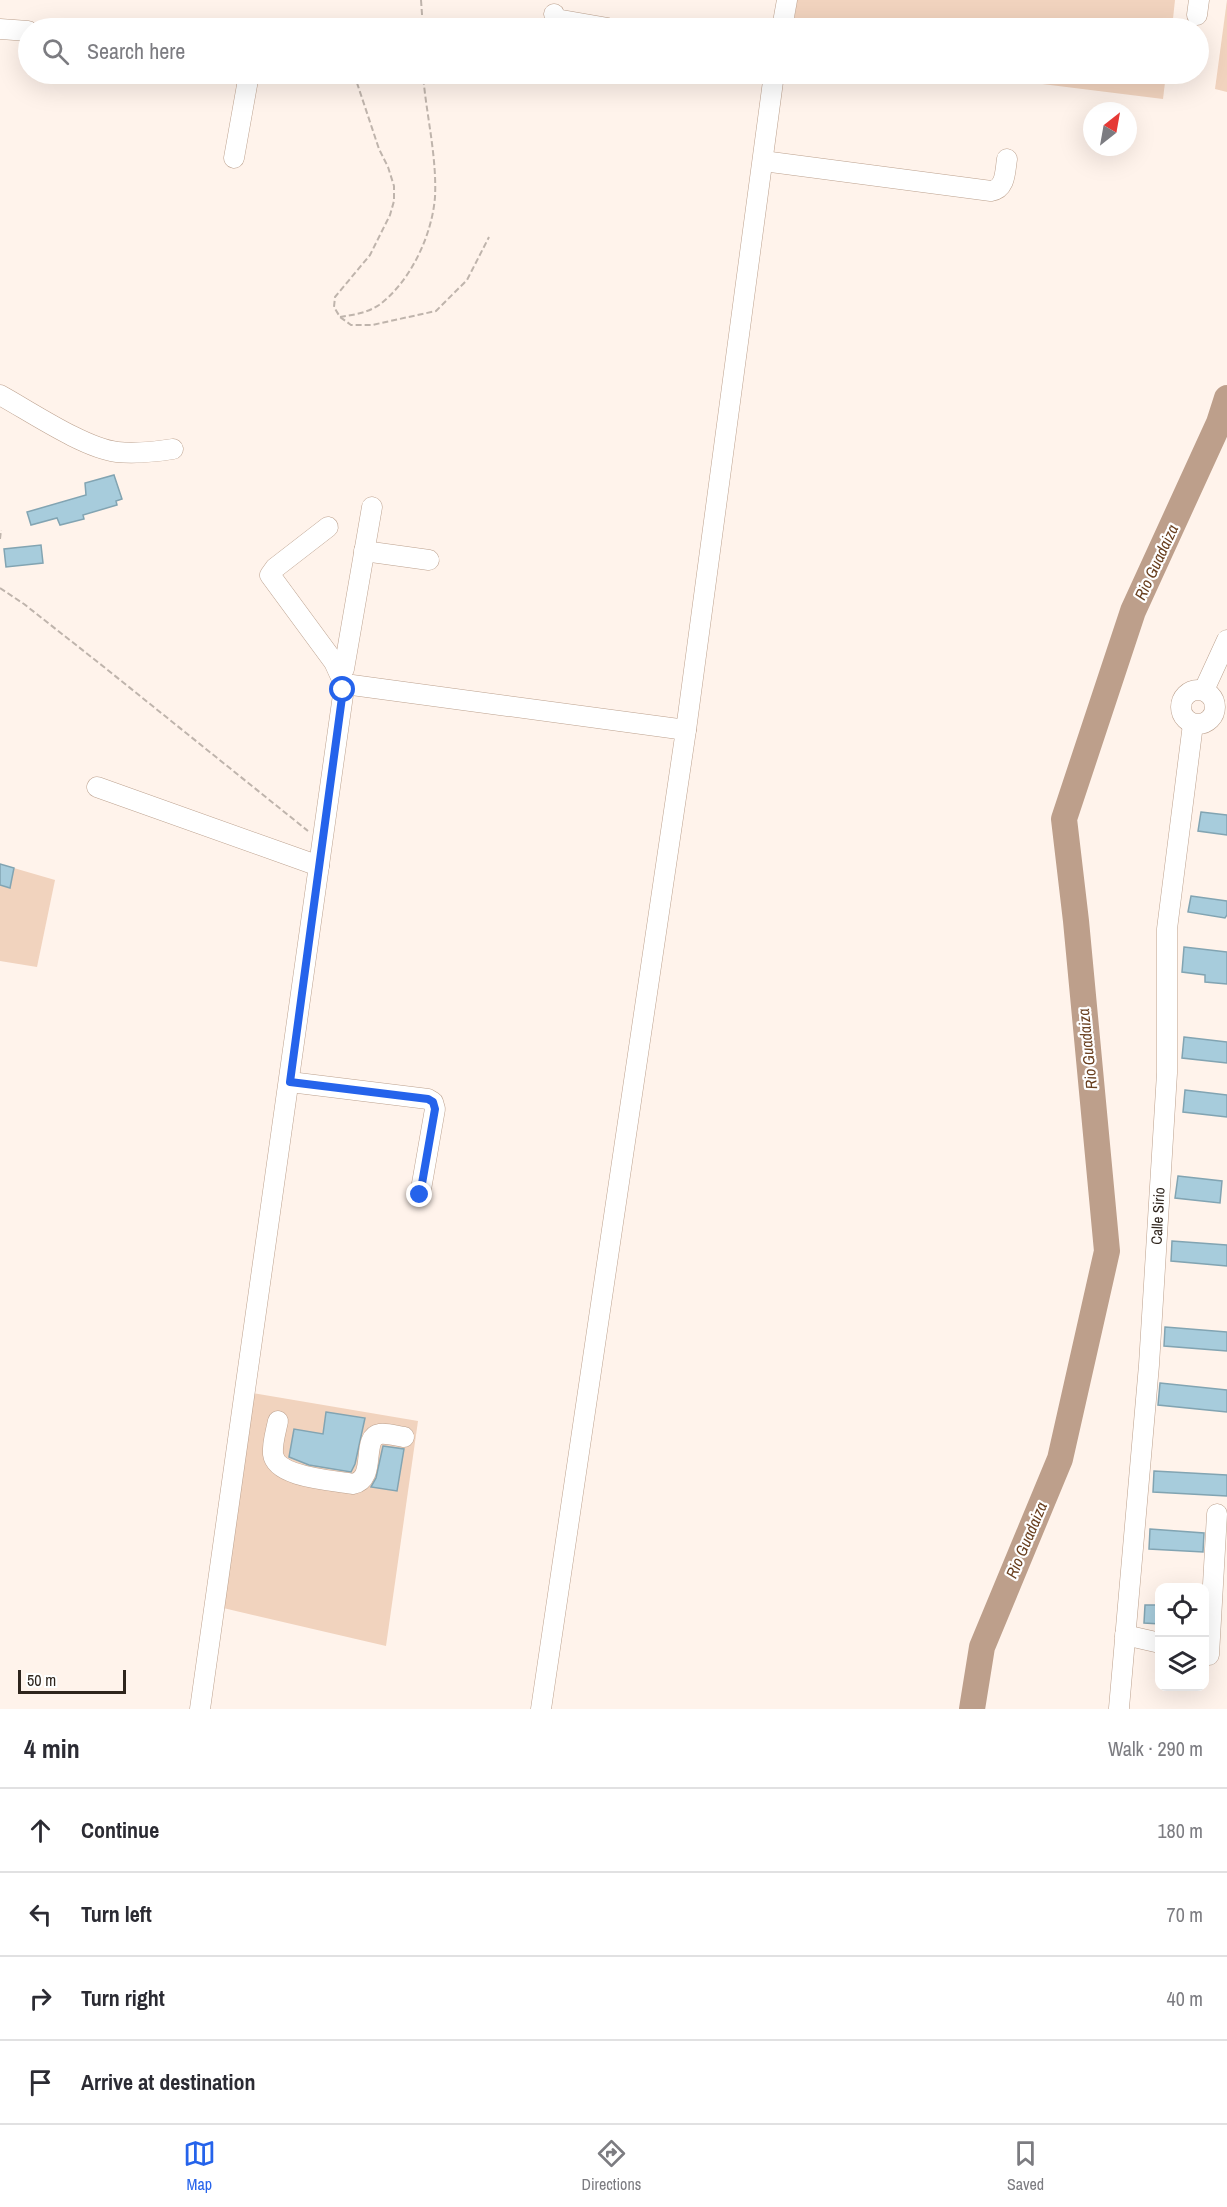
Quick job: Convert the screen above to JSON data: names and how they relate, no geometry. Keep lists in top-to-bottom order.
{
  "streets": {
    "street": ["Calle Sirio"]
  },
  "water": ["Rio Guadaiza"],
  "scale_bar": "50 m",
  "north": "top right",
  "page": {
    "search": "Search here",
    "scale": "50 m",
    "heading": ["4 min", "Walk · 290 m"],
    "list": [
      ["Continue", "180 m"],
      ["Turn left", "70 m"],
      ["Turn right", "40 m"],
      "Arrive at destination"
    ],
    "nav": ["Map", "Directions", "Saved"]
  }
}
